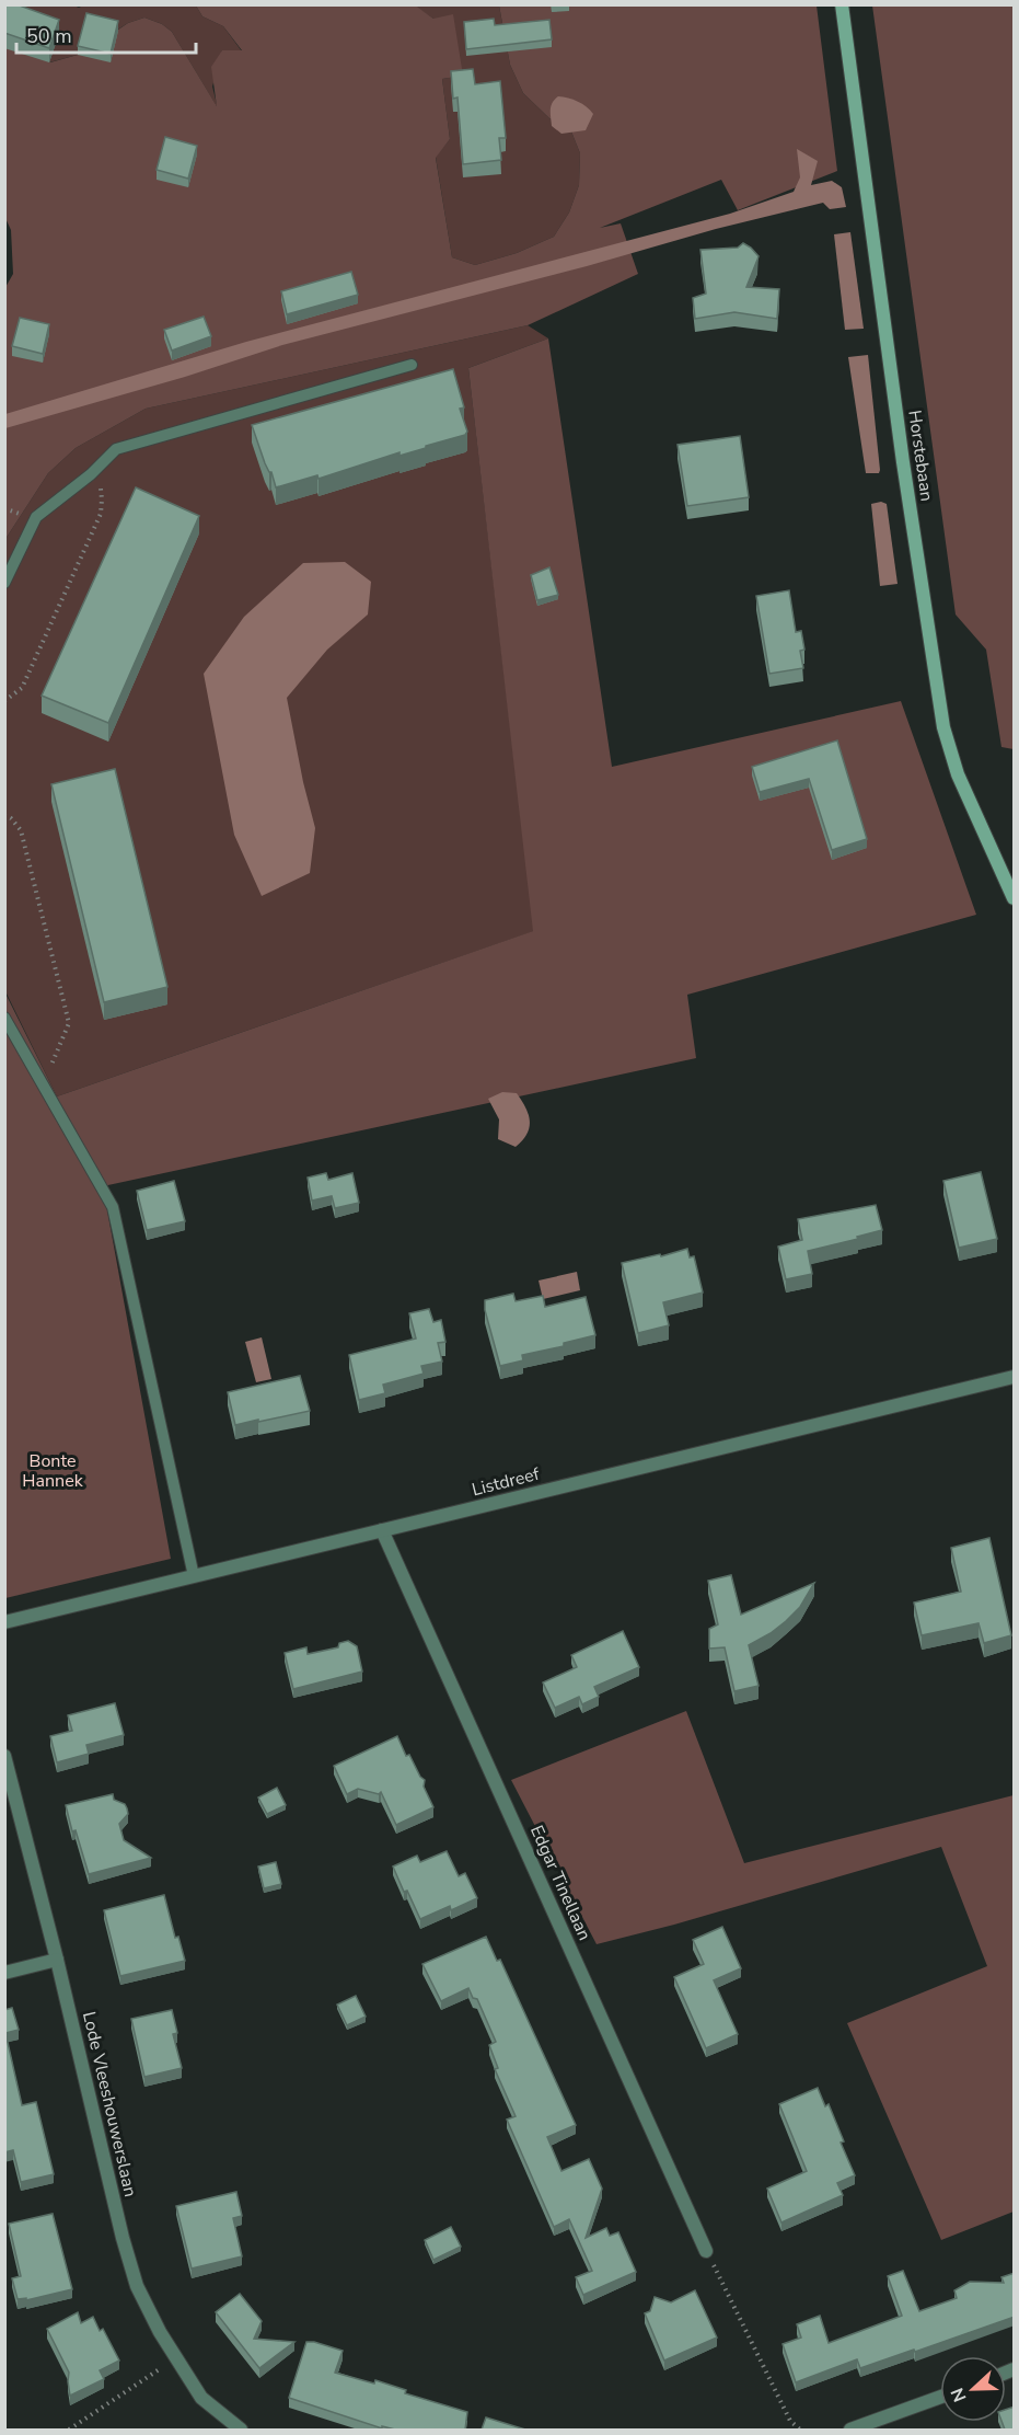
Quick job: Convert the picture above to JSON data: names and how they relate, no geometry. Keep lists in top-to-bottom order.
{
  "streets": {
    "street": [
      "Horstebaan",
      "Listdreef",
      "Edgar Tinellaan",
      "Lode Vleeshouwerslaan"
    ]
  },
  "crossings": [
    ["Listdreef", "Edgar Tinellaan"]
  ],
  "parks": ["Bonte Hannek"],
  "scale_bar": "50 m",
  "north": "left"
}
